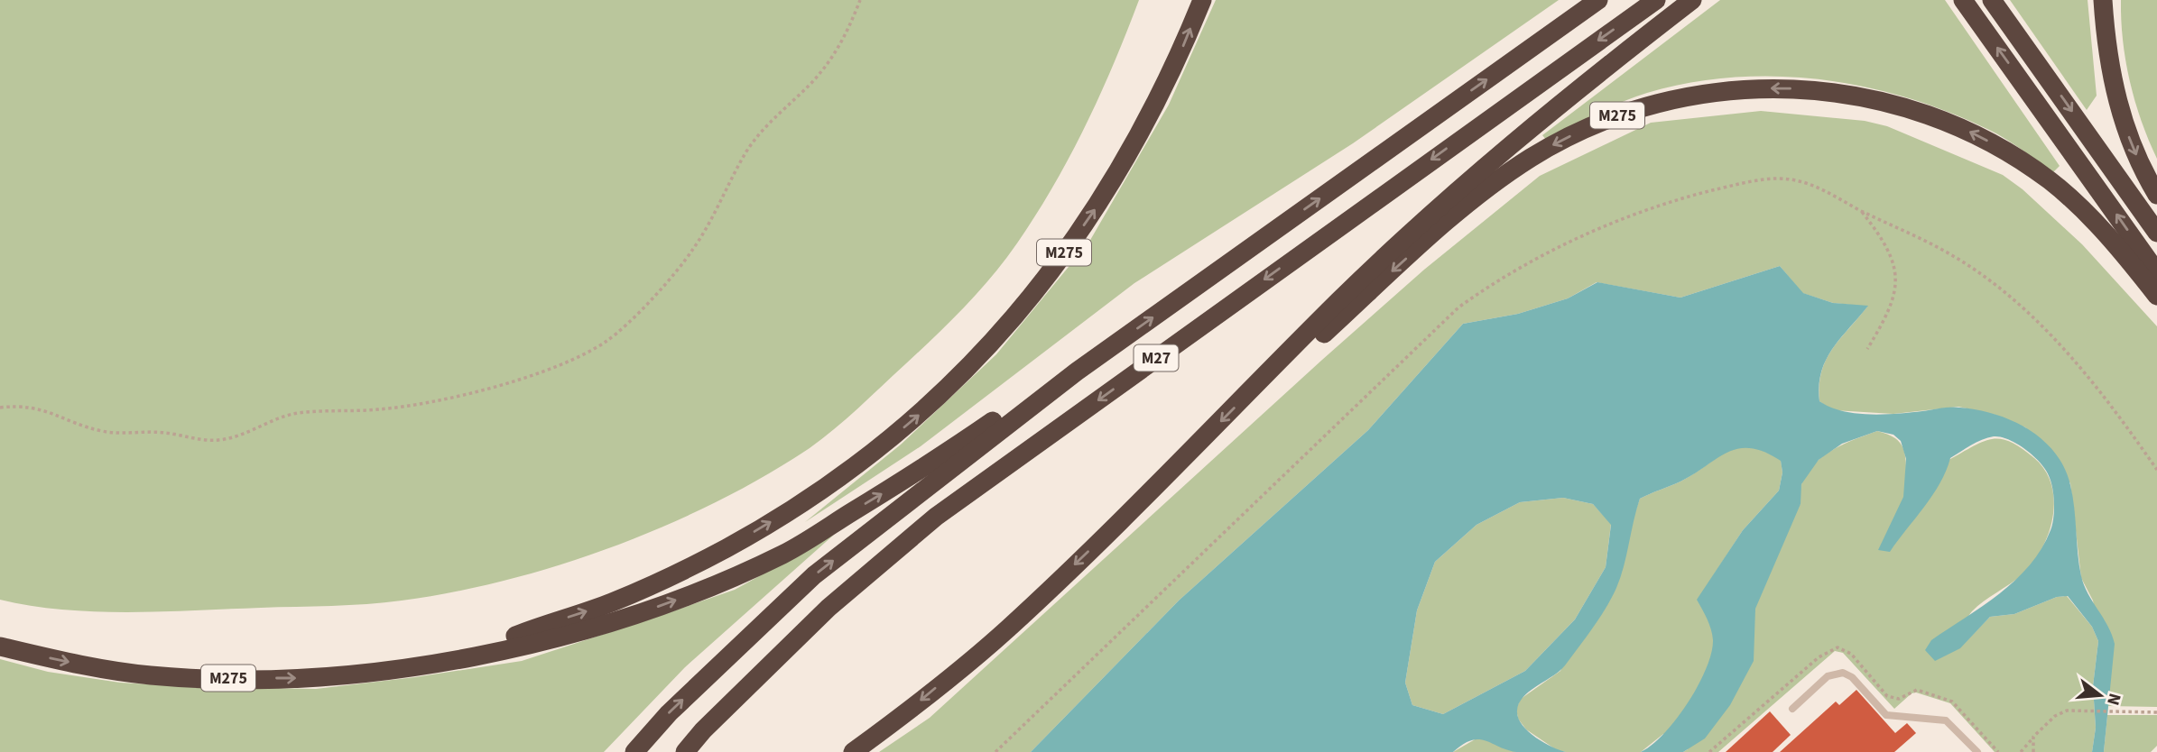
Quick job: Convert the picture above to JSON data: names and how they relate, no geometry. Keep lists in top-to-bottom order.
{
  "streets": {
    "highway": ["M275", "M27"]
  },
  "north": "right"
}
